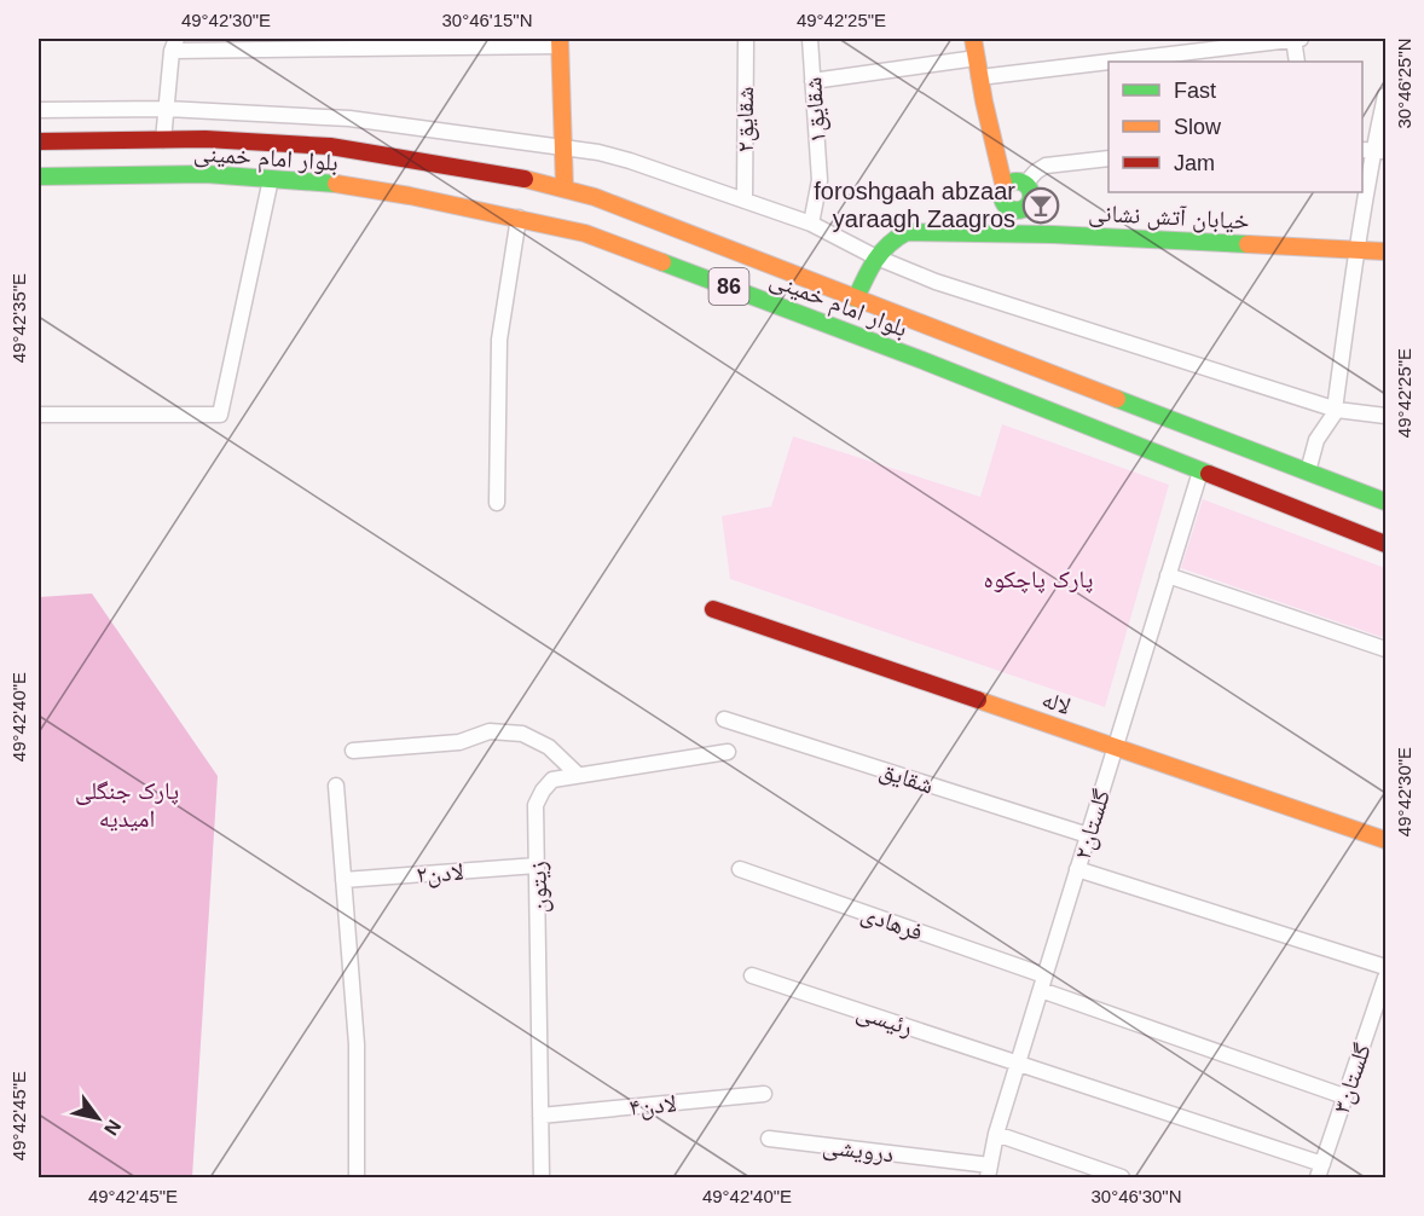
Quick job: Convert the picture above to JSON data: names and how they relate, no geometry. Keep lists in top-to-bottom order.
{
  "streets": {
    "main road": [
      "بلوار امام خمینی",
      "خیابان آتش نشانی",
      "86",
      "لاله"
    ],
    "street": [
      "شقایق۱",
      "شقایق۲",
      "شقایق",
      "گلستان۲",
      "لادن۲",
      "زیتون",
      "فرهادی",
      "رئیسی",
      "گلستان۳",
      "لادن۴",
      "درویشی"
    ]
  },
  "crossings": [
    ["بلوار امام خمینی", "خیابان آتش نشانی"],
    ["بلوار امام خمینی", "گلستان۲"],
    ["لاله", "گلستان۲"],
    ["شقایق", "گلستان۲"],
    ["گلستان۲", "فرهادی"],
    ["گلستان۲", "رئیسی"],
    ["گلستان۲", "درویشی"],
    ["لادن۲", "زیتون"],
    ["زیتون", "لادن۴"],
    ["فرهادی", "گلستان۳"],
    ["رئیسی", "گلستان۳"]
  ],
  "parks": ["پارک پاچکوه", "پارک جنگلی امیدیه"],
  "places": {
    "bar": ["foroshgaah abzaar yaraagh Zaagros"]
  },
  "legend": ["Fast", "Slow", "Jam"],
  "north": "bottom right",
  "coordinates": [
    "49°42'30\"E",
    "30°46'15\"N",
    "49°42'25\"E",
    "30°46'25\"N",
    "49°42'35\"E",
    "49°42'40\"E",
    "49°42'45\"E",
    "30°46'30\"N"
  ]
}
